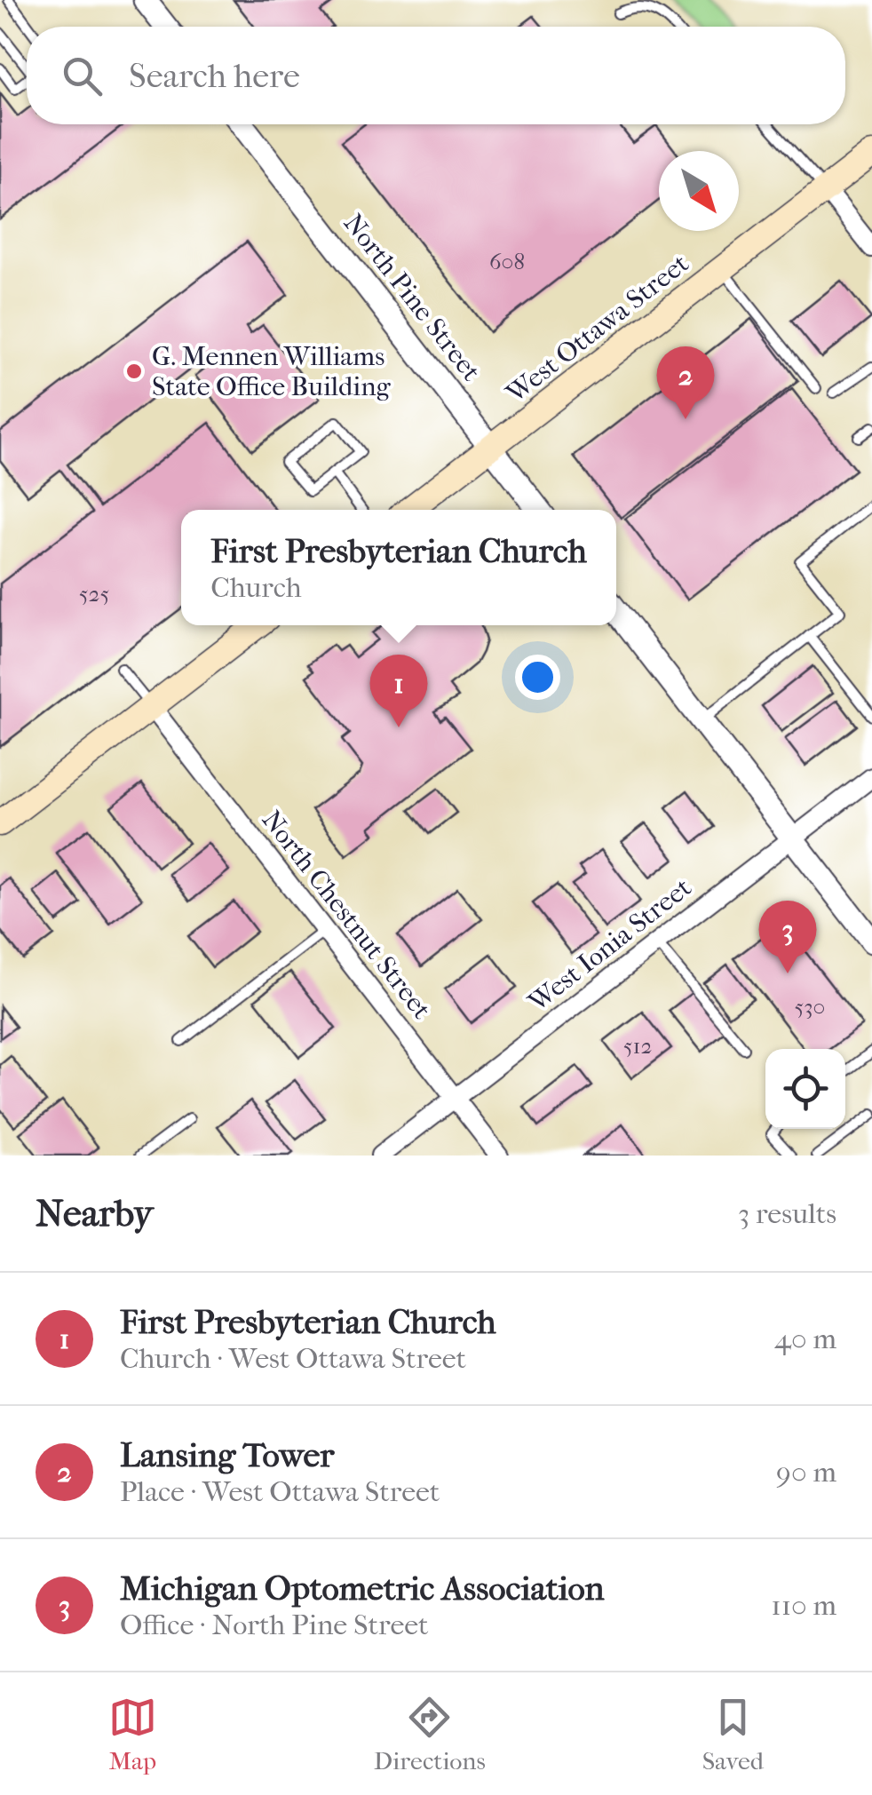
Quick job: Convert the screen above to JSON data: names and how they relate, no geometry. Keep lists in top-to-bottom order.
{
  "streets": {
    "main road": ["West Ottawa Street"],
    "street": ["North Pine Street", "North Chestnut Street", "West Ionia Street"]
  },
  "crossings": [
    ["North Pine Street", "West Ottawa Street"],
    ["North Chestnut Street", "West Ionia Street"]
  ],
  "places": ["G. Mennen Williams State Office Building"],
  "house_numbers": [
    "608",
    "525",
    "530",
    "512"
  ],
  "north": "bottom right",
  "page": {
    "search": "Search here",
    "pins": ["2", "1", "3"],
    "popup": ["First Presbyterian Church", "Church"],
    "heading": ["Nearby", "3 results"],
    "list": [
      {
        "mark": "1",
        "name": "First Presbyterian Church",
        "note": "Church · West Ottawa Street",
        "value": "40 m"
      },
      {
        "mark": "2",
        "name": "Lansing Tower",
        "note": "Place · West Ottawa Street",
        "value": "90 m"
      },
      {
        "mark": "3",
        "name": "Michigan Optometric Association",
        "note": "Office · North Pine Street",
        "value": "110 m"
      }
    ],
    "nav": ["Map", "Directions", "Saved"]
  }
}
